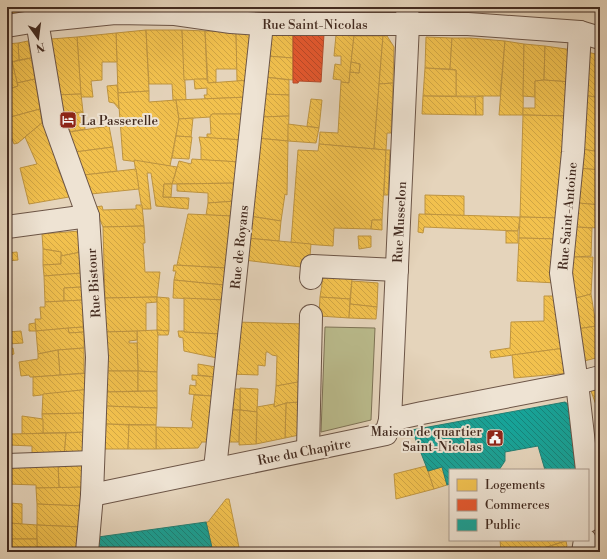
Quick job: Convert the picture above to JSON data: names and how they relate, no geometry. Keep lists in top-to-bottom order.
{
  "streets": {
    "street": [
      "Rue Saint-Nicolas",
      "Rue Saint-Antoine",
      "Rue Musselon",
      "Rue de Royans",
      "Rue Bistour",
      "Rue du Chapitre"
    ]
  },
  "crossings": [
    ["Rue Saint-Nicolas", "Rue Saint-Antoine"],
    ["Rue Saint-Nicolas", "Rue Musselon"],
    ["Rue Saint-Nicolas", "Rue de Royans"],
    ["Rue Saint-Nicolas", "Rue Bistour"],
    ["Rue Musselon", "Rue du Chapitre"],
    ["Rue de Royans", "Rue du Chapitre"],
    ["Rue Bistour", "Rue du Chapitre"]
  ],
  "places": {
    "hotel": ["La Passerelle"],
    "public building": ["Maison de quartier Saint-Nicolas"]
  },
  "legend": ["Logements", "Commerces", "Public"],
  "north": "bottom"
}
